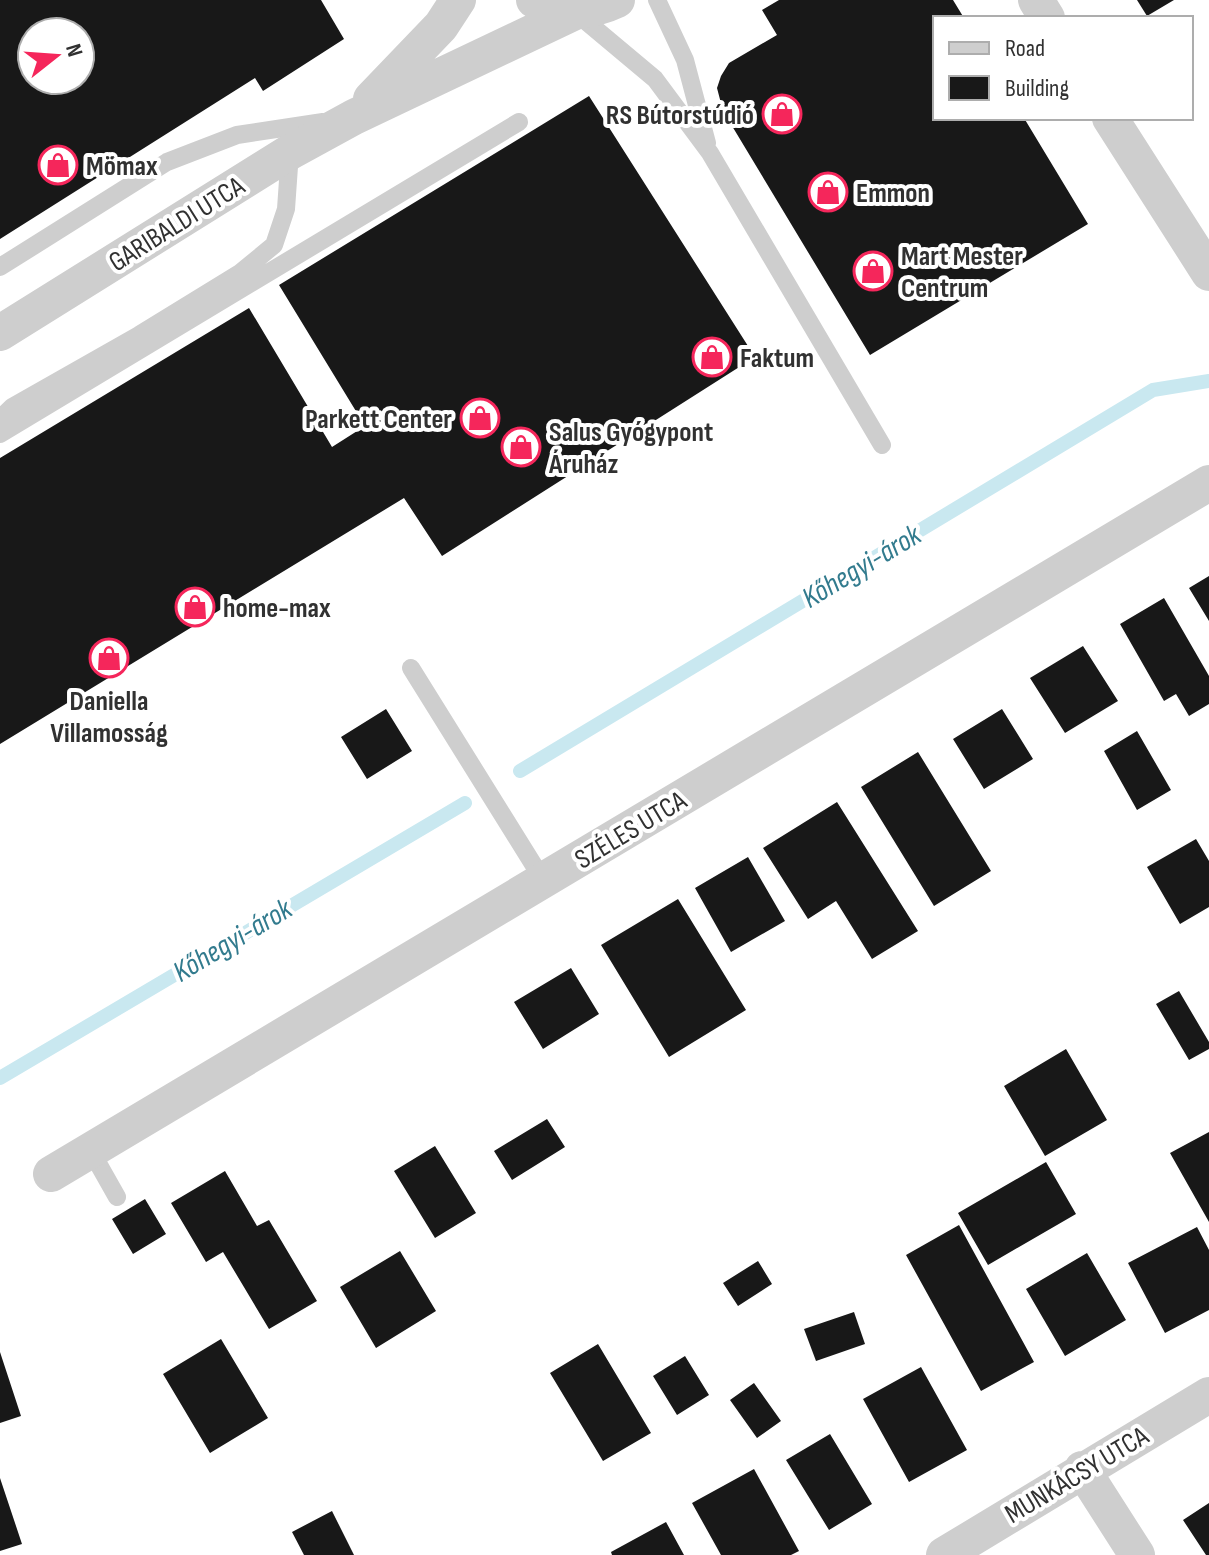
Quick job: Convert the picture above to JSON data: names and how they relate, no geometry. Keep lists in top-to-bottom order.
{
  "streets": {
    "street": ["GARIBALDI UTCA", "SZÉLES UTCA", "MUNKÁCSY UTCA"]
  },
  "water": ["Kőhegyi-árok"],
  "places": {
    "shop": [
      "RS Bútorstúdió",
      "Mömax",
      "Emmon",
      "Mart Mester Centrum",
      "Faktum",
      "Parkett Center",
      "Salus Gyógypont Áruház",
      "home-max",
      "Daniella Villamosság"
    ]
  },
  "legend": ["Road", "Building"],
  "north": "right"
}
